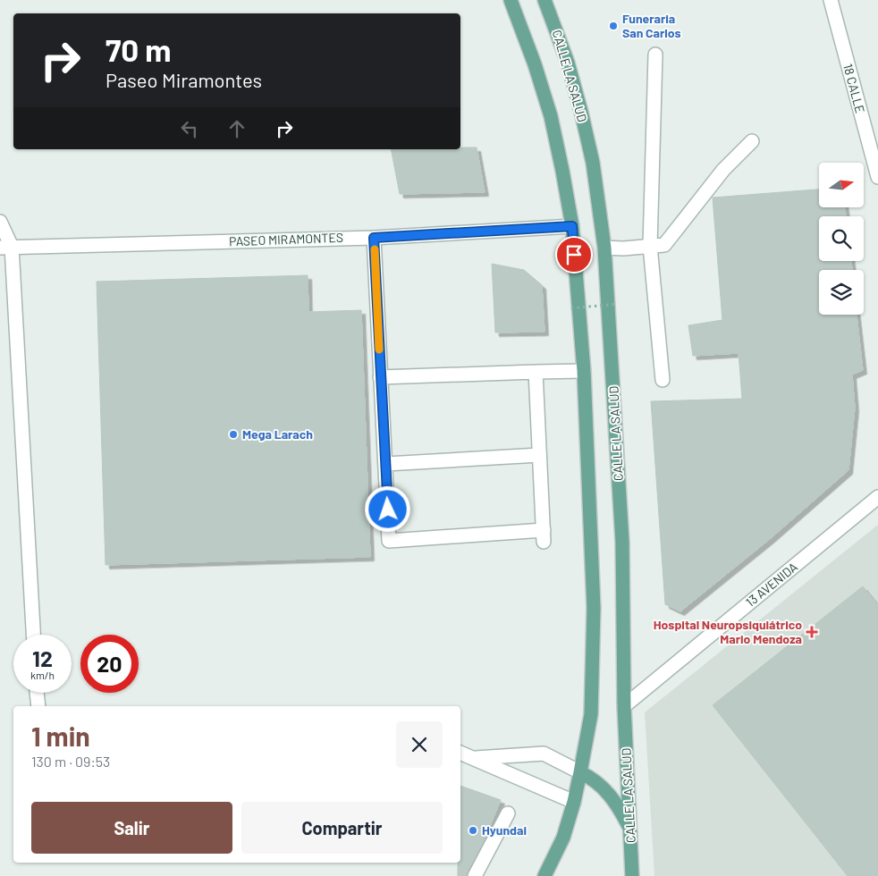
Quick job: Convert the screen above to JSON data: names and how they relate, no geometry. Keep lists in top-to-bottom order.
{
  "streets": {
    "main road": ["CALLE LA SALUD"],
    "street": ["18 CALLE", "PASEO MIRAMONTES", "13 AVENIDA"]
  },
  "crossings": [
    ["CALLE LA SALUD", "13 AVENIDA"]
  ],
  "places": {
    "other": ["Funeraria San Carlos", "Mega Larach", "Hyundai"],
    "health": ["Hospital Neuropsiquiátrico Mario Mendoza"]
  },
  "north": "right",
  "page": {
    "turn": ["70 m", "Paseo Miramontes"],
    "speed": "12 km/h",
    "limit": "20",
    "heading": ["1 min", "130 m · 09:53"],
    "buttons": ["Salir", "Compartir"]
  }
}
